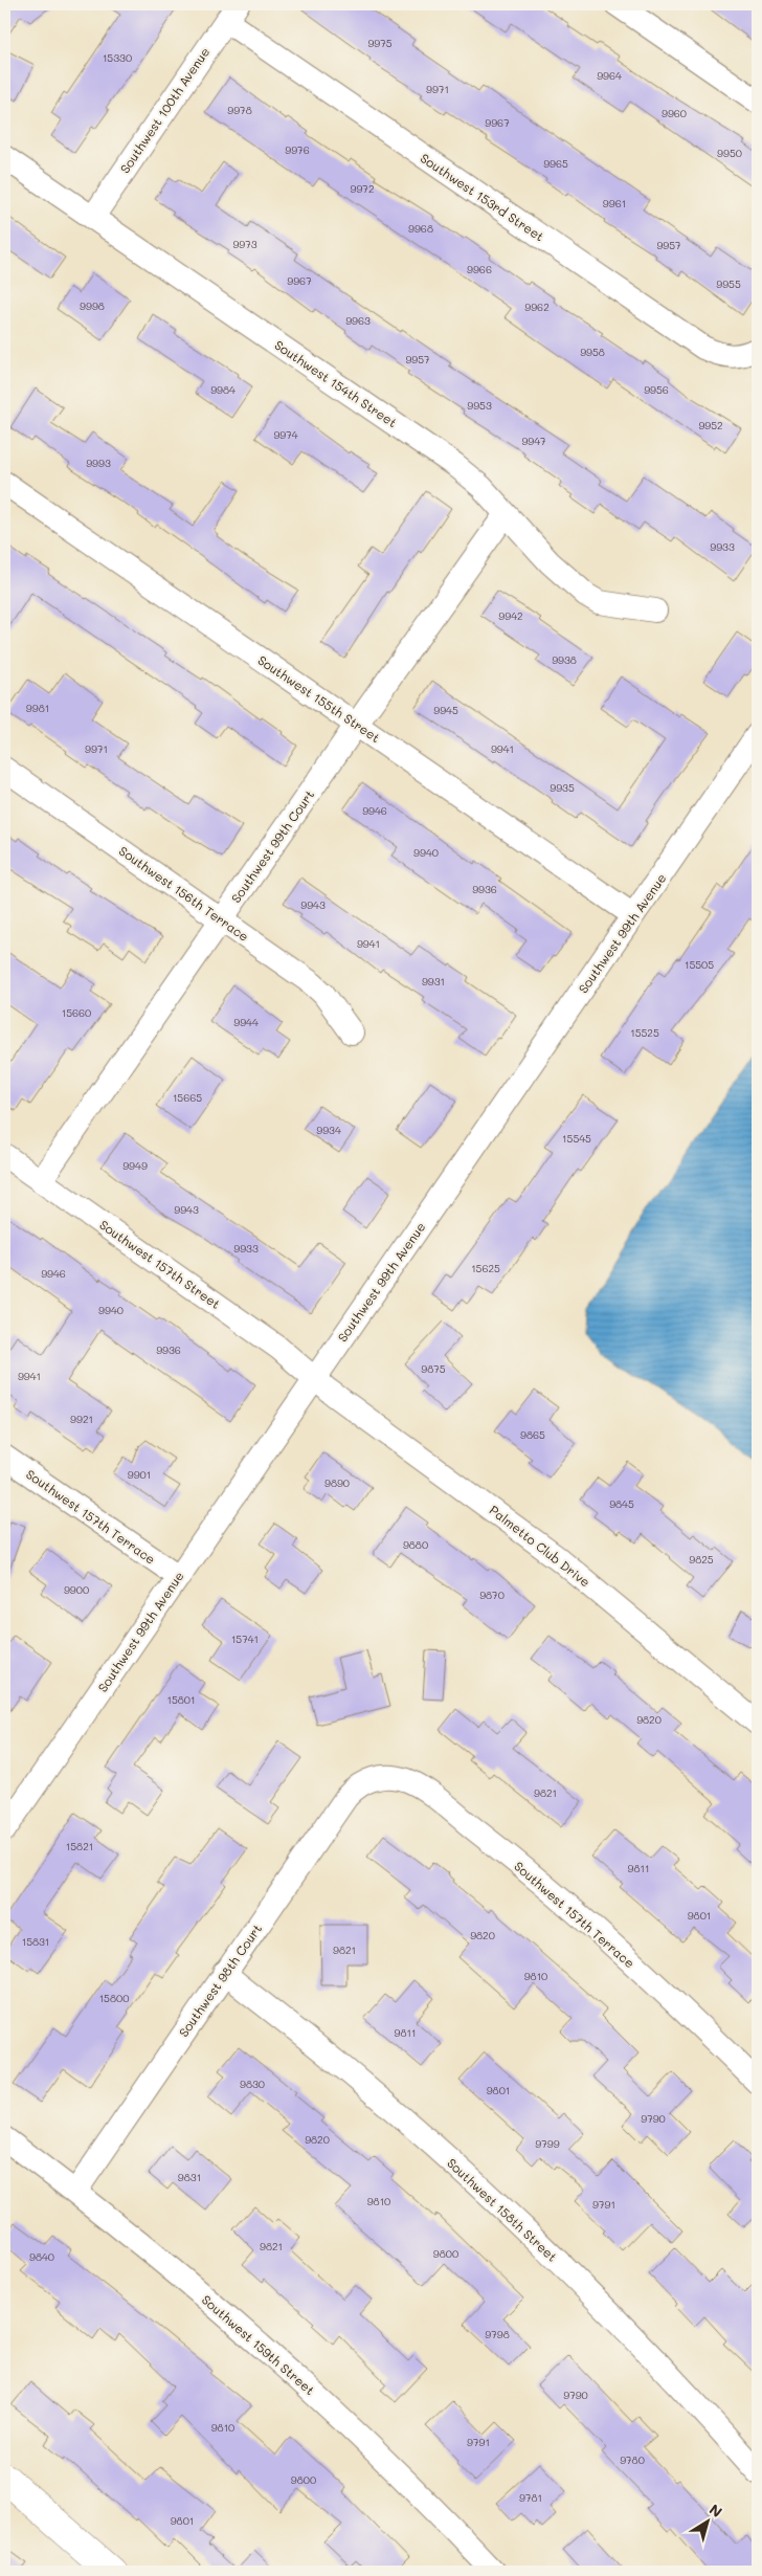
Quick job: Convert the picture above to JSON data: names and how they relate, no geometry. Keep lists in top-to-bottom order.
{
  "streets": {
    "street": [
      "Southwest 100th Avenue",
      "Southwest 153rd Street",
      "Southwest 154th Street",
      "Southwest 155th Street",
      "Southwest 99th Court",
      "Southwest 156th Terrace",
      "Southwest 99th Avenue",
      "Southwest 157th Street",
      "Southwest 157th Terrace",
      "Palmetto Club Drive",
      "Southwest 98th Court",
      "Southwest 158th Street",
      "Southwest 159th Street"
    ]
  },
  "crossings": [
    ["Southwest 100th Avenue", "Southwest 153rd Street"],
    ["Southwest 100th Avenue", "Southwest 154th Street"],
    ["Southwest 154th Street", "Southwest 99th Court"],
    ["Southwest 155th Street", "Southwest 99th Court"],
    ["Southwest 155th Street", "Southwest 99th Avenue"],
    ["Southwest 99th Court", "Southwest 156th Terrace"],
    ["Southwest 99th Court", "Southwest 157th Street"],
    ["Southwest 99th Avenue", "Southwest 157th Street"],
    ["Southwest 99th Avenue", "Southwest 157th Terrace"],
    ["Southwest 99th Avenue", "Palmetto Club Drive"],
    ["Southwest 157th Street", "Palmetto Club Drive"],
    ["Southwest 157th Terrace", "Southwest 98th Court"],
    ["Southwest 98th Court", "Southwest 158th Street"],
    ["Southwest 98th Court", "Southwest 159th Street"]
  ],
  "house_numbers": [
    "9975",
    "15330",
    "9964",
    "9971",
    "9978",
    "9960",
    "9967",
    "9976",
    "9950",
    "9965",
    "9972",
    "9961",
    "9968",
    "9973",
    "9957",
    "9966",
    "9967",
    "9955",
    "9998",
    "9962",
    "9963",
    "9958",
    "9957",
    "9984",
    "9956",
    "9953",
    "9952",
    "9974",
    "9947",
    "9993",
    "9933",
    "9942",
    "9938",
    "9981",
    "9945",
    "9971",
    "9941",
    "9935",
    "9946",
    "9940",
    "9936",
    "9943",
    "9941",
    "15505",
    "9931",
    "15660",
    "9944",
    "15525",
    "15665",
    "9934",
    "15545",
    "9949",
    "9943",
    "9933",
    "15625",
    "9946",
    "9940",
    "9936",
    "9875",
    "9941",
    "9921",
    "9865",
    "9901",
    "9890",
    "9845",
    "9880",
    "9825",
    "9900",
    "9870",
    "15741",
    "15801",
    "9820",
    "9821",
    "15821",
    "9811",
    "9801",
    "9820",
    "15831",
    "9821",
    "9810",
    "15800",
    "9811",
    "9830",
    "9801",
    "9790",
    "9820",
    "9799",
    "9831",
    "9810",
    "9791",
    "9821",
    "9800",
    "9840",
    "9798",
    "9790",
    "9810",
    "9791",
    "9780",
    "9800",
    "9781",
    "9801"
  ],
  "north": "top right"
}
